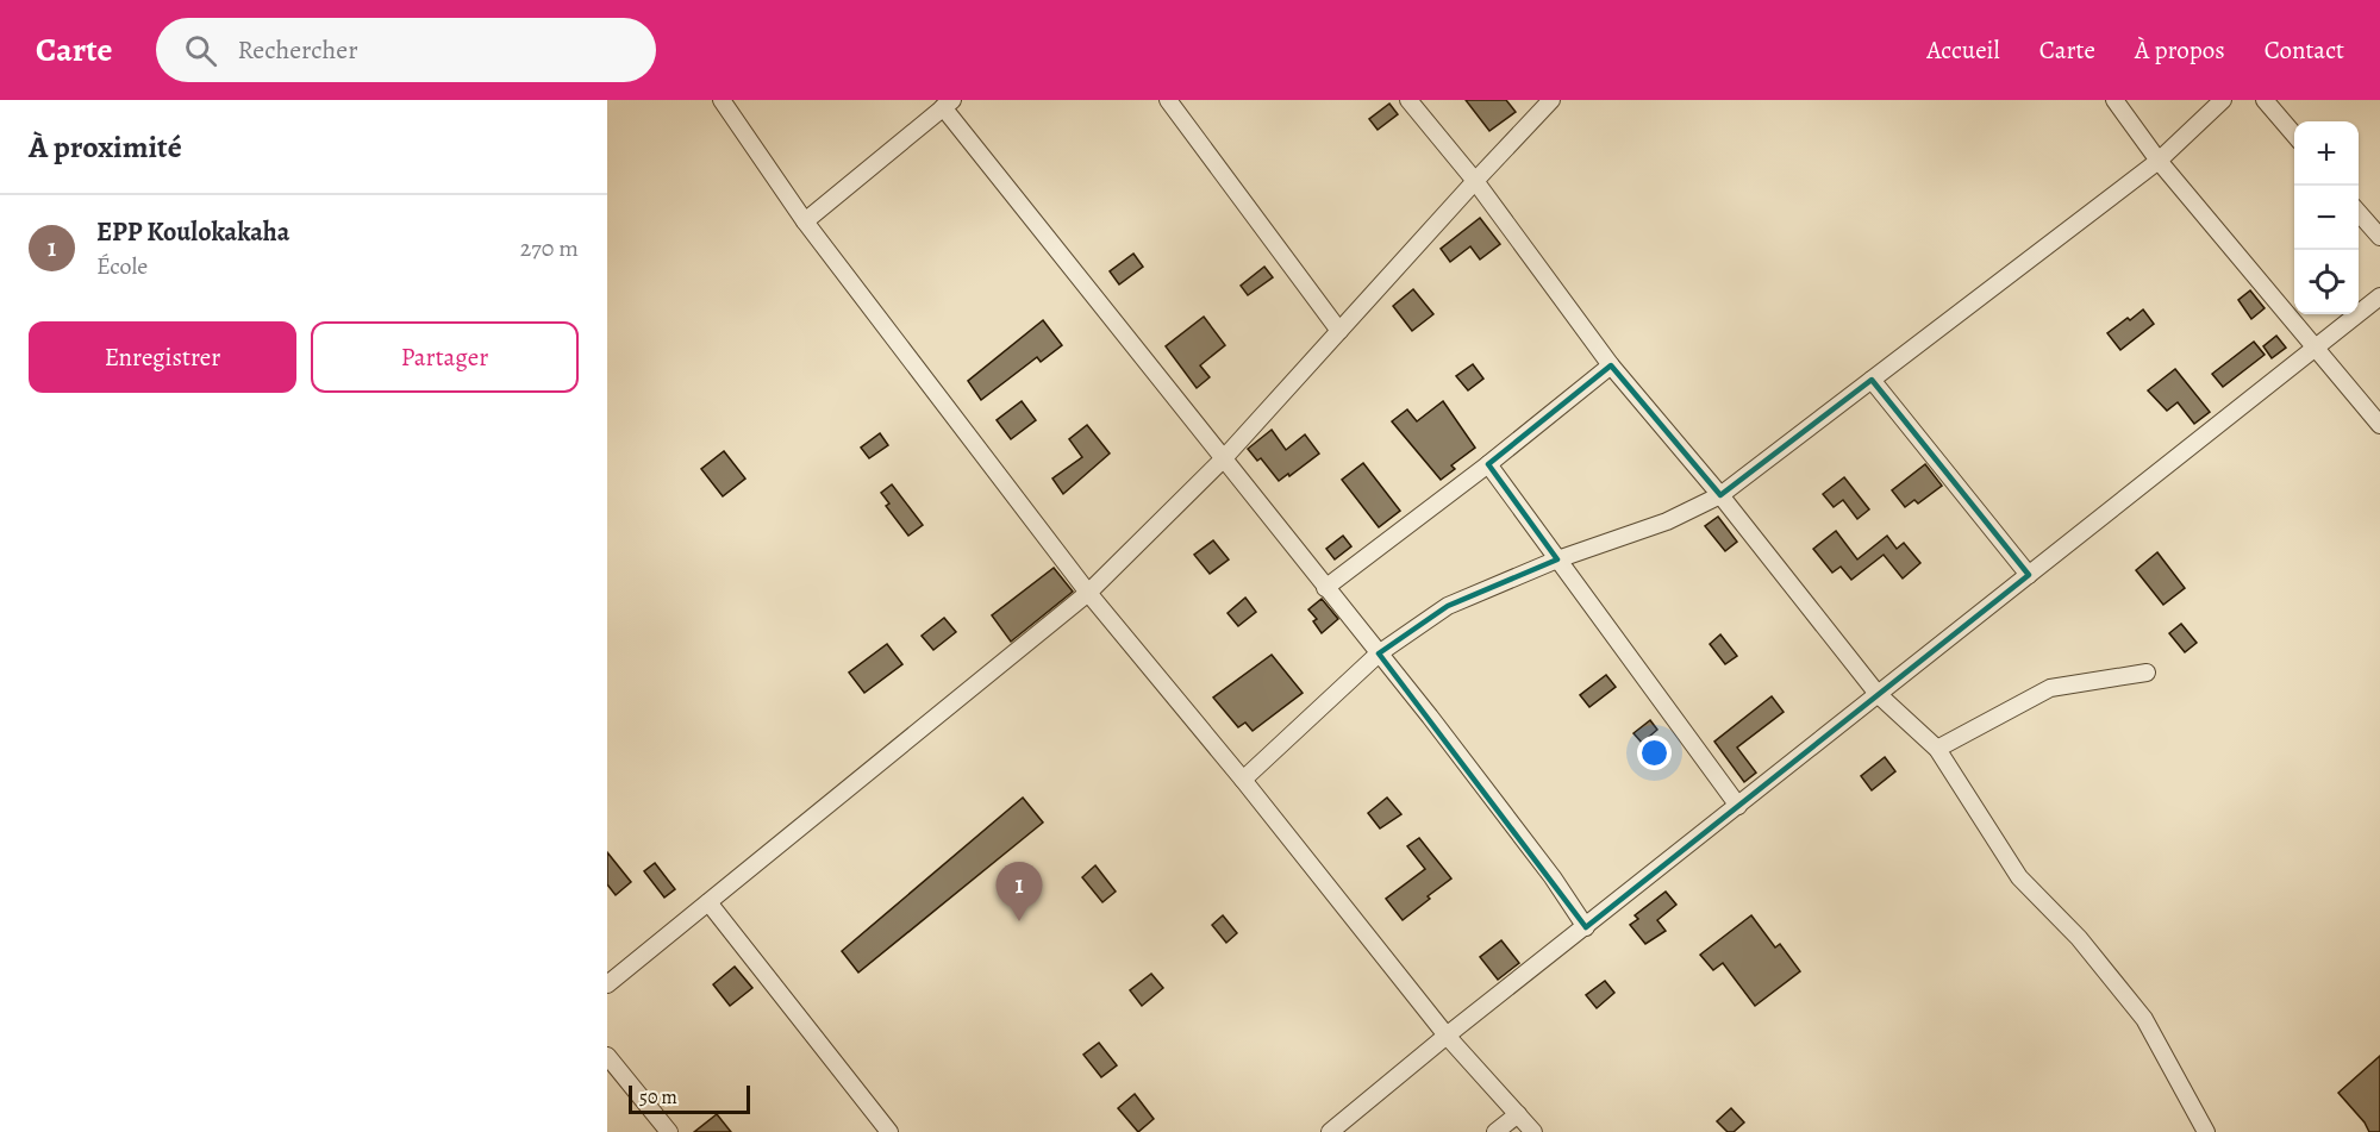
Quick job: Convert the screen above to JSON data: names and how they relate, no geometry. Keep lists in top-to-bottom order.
{
  "scale_bar": "50 m",
  "page": {
    "header": "Carte",
    "search": "Rechercher",
    "nav": [
      "Accueil",
      "Carte",
      "À propos",
      "Contact"
    ],
    "heading": "À proximité",
    "map_buttons": ["+", "−"],
    "list": [
      {
        "mark": "1",
        "name": "EPP Koulokakaha",
        "note": "École",
        "value": "270 m"
      }
    ],
    "buttons": ["Enregistrer", "Partager"],
    "pins": "1",
    "scale": "50 m"
  }
}
